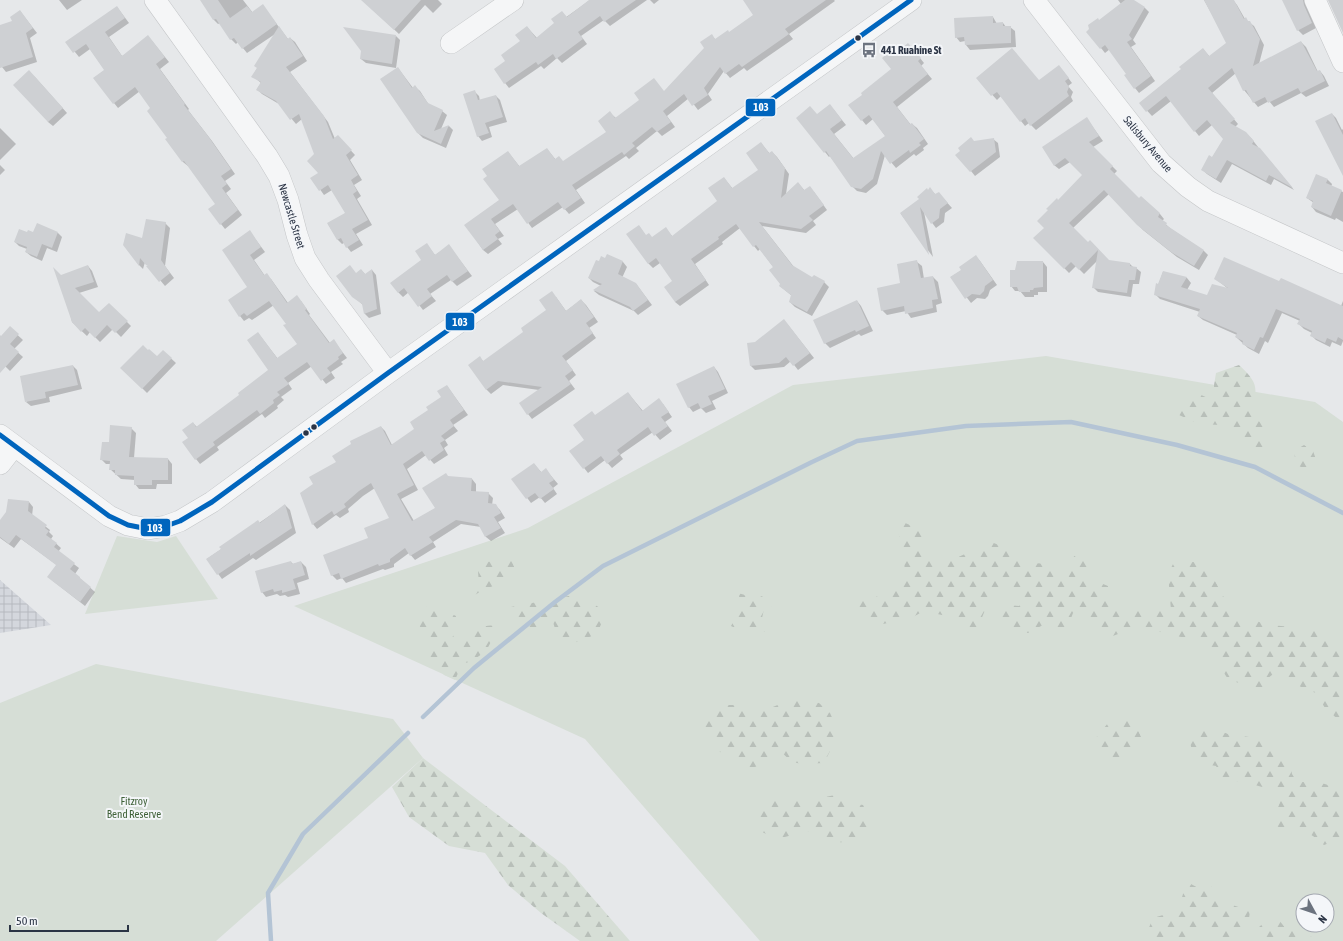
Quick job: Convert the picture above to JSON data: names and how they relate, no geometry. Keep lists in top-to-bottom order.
{
  "streets": {
    "street": ["Salisbury Avenue", "Newcastle Street"]
  },
  "parks": ["Fitzroy Bend Reserve"],
  "places": {
    "bus stop": ["441 Ruahine St"]
  },
  "lines": ["transit line 103"],
  "scale_bar": "50 m",
  "north": "bottom right"
}
